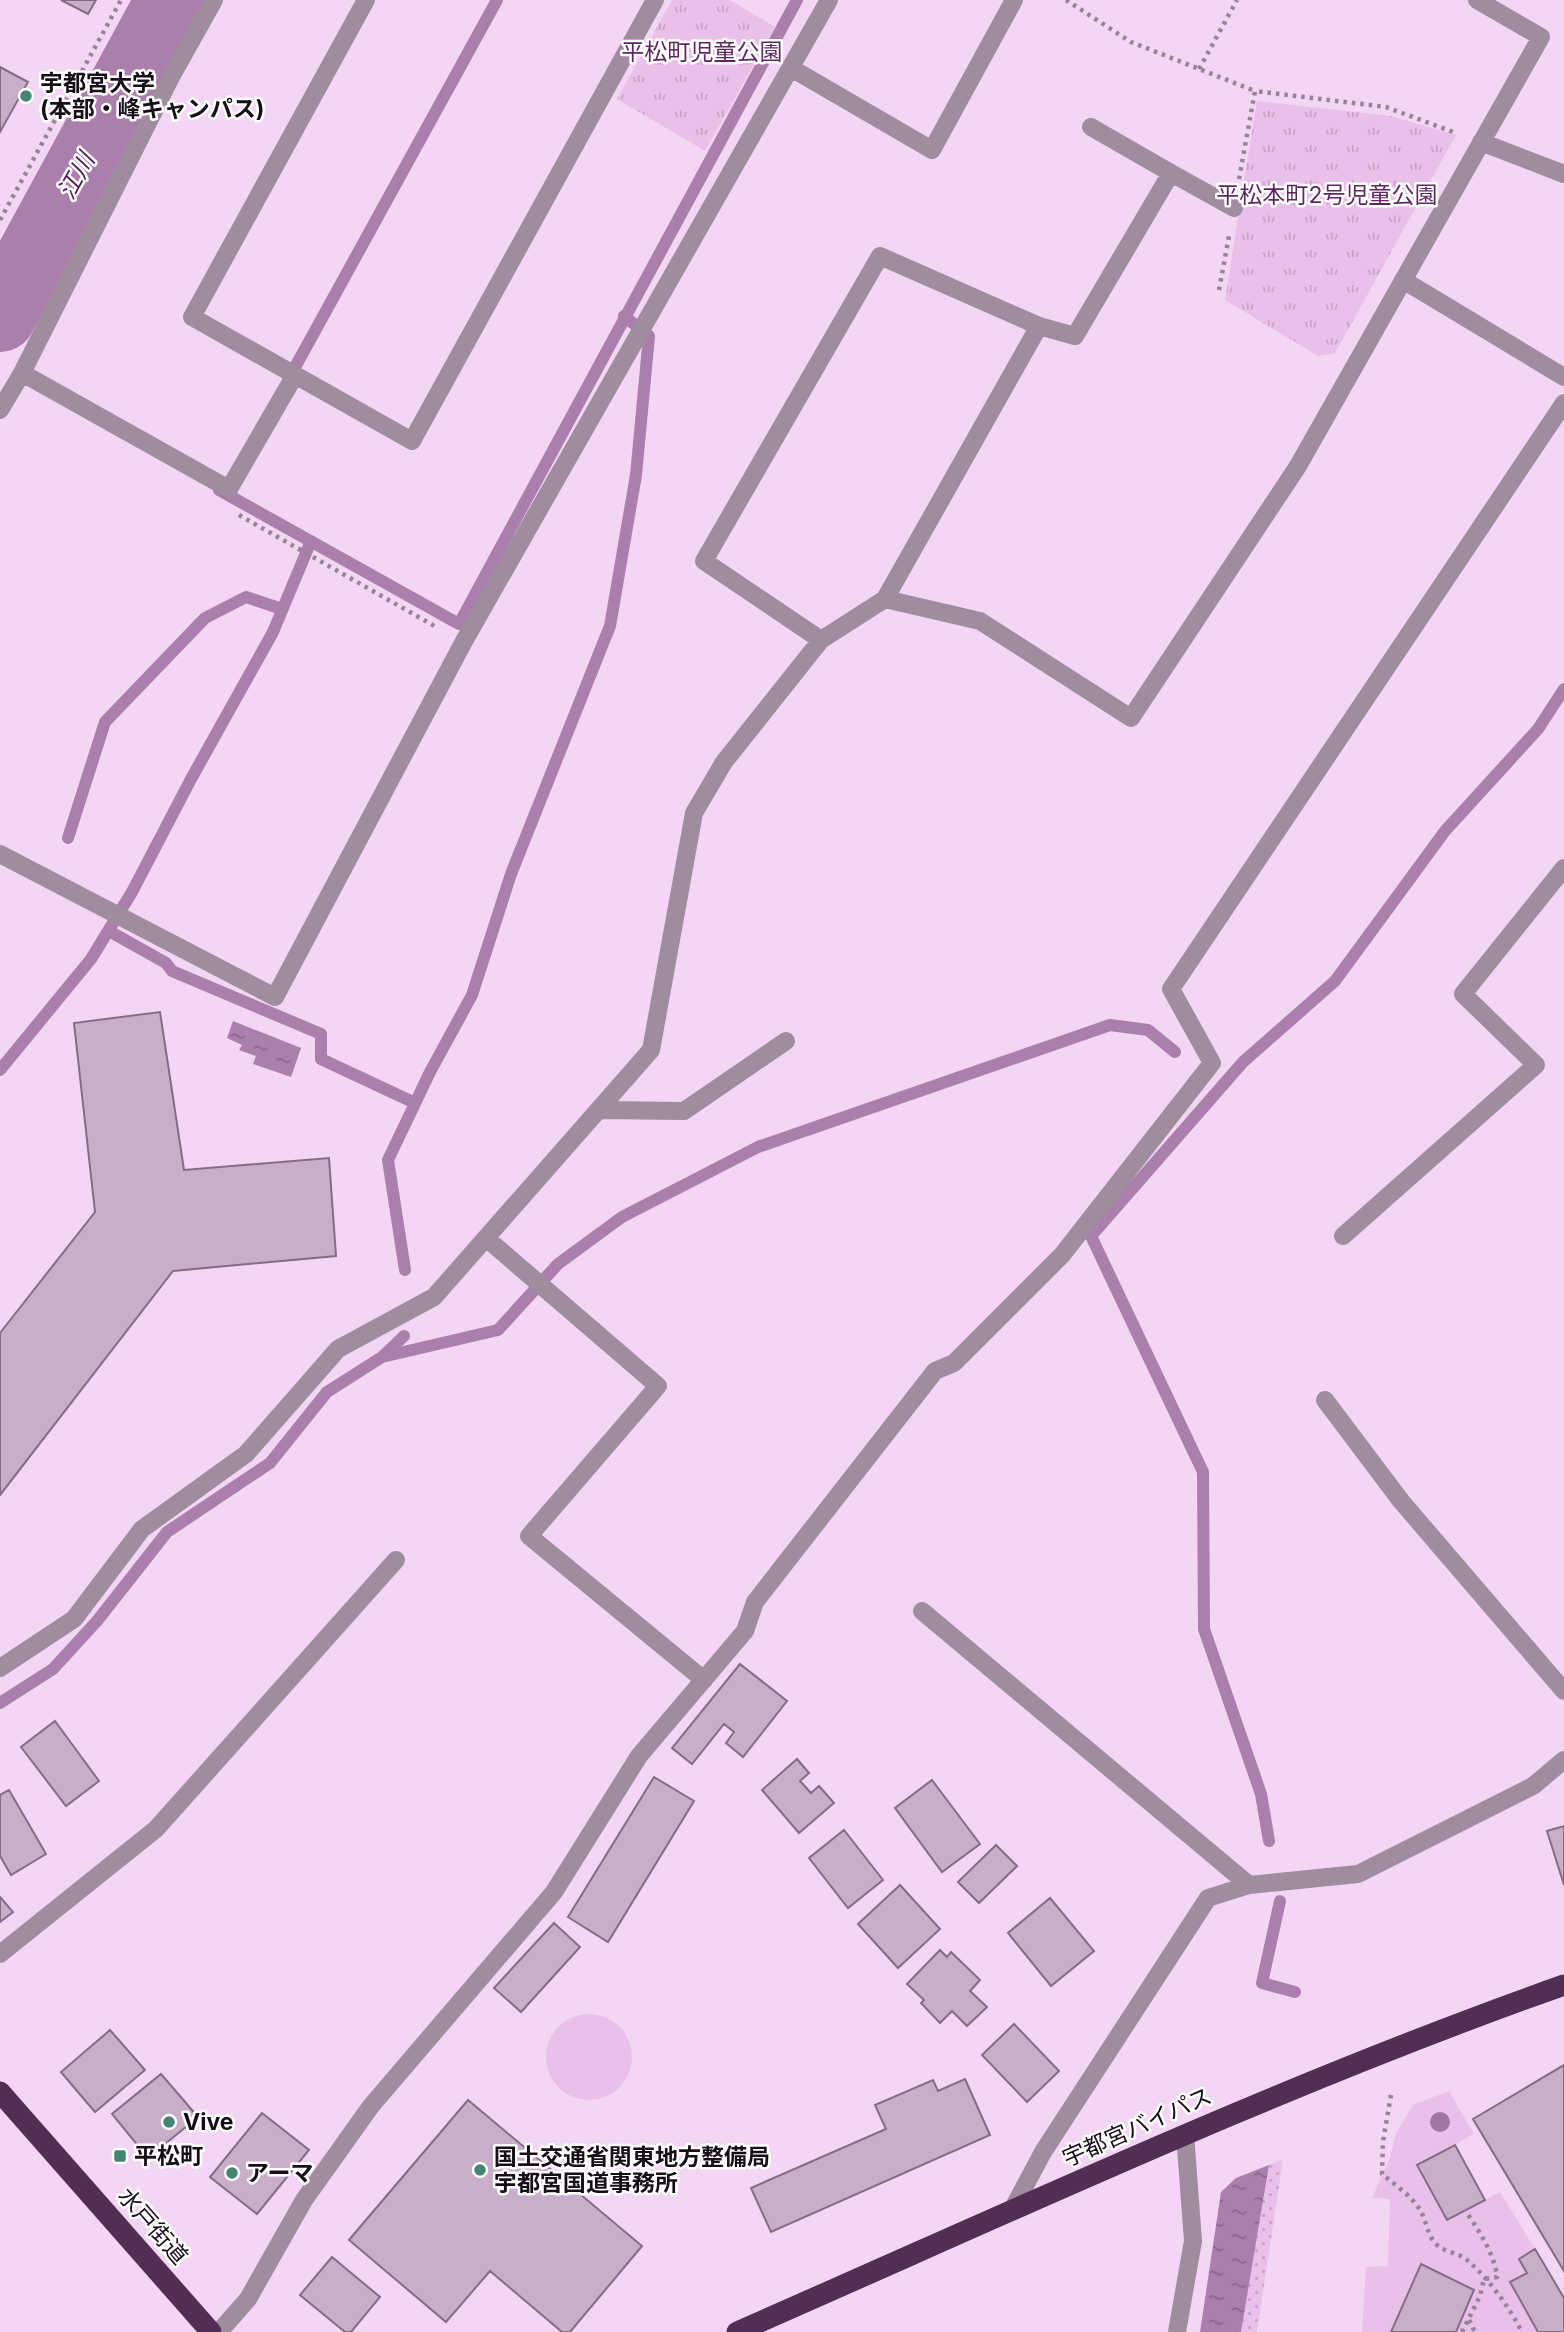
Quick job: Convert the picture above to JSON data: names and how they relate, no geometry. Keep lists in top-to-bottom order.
{
  "streets": {
    "highway": ["宇都宮バイパス", "水戸街道"]
  },
  "water": ["江川"],
  "parks": ["平松町児童公園", "平松本町2号児童公園"],
  "places": {
    "other": [
      "宇都宮大学 (本部・峰キャンパス)",
      "Vive",
      "国土交通省関東地方整備局 宇都宮国道事務所",
      "アーマ"
    ],
    "transit": ["平松町"]
  }
}
